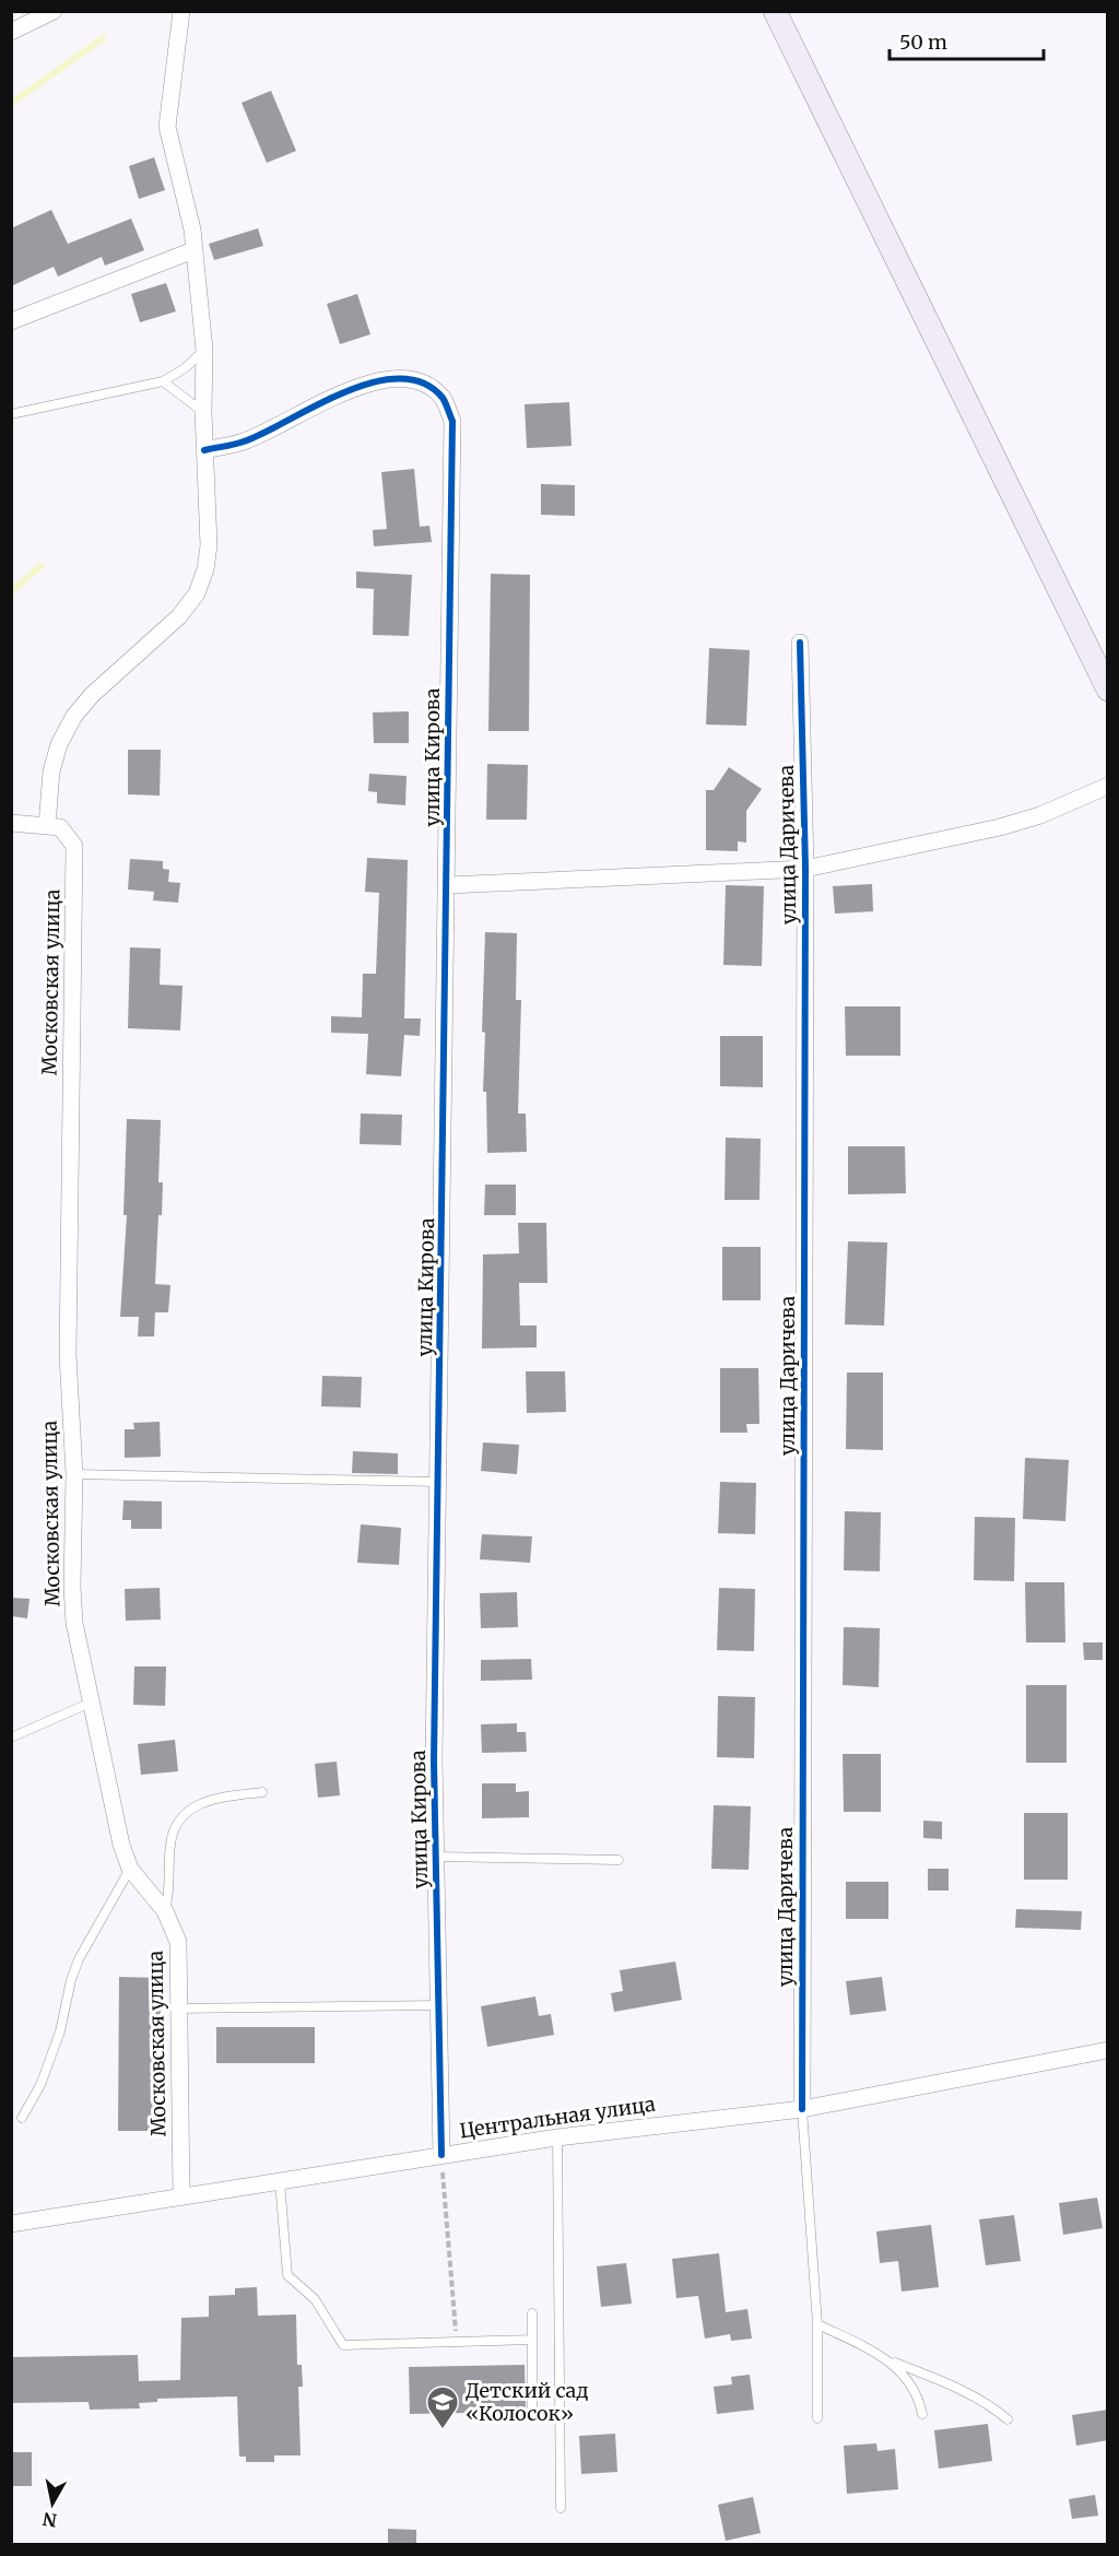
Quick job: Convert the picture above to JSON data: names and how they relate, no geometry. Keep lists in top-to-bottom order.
{
  "streets": {
    "street": [
      "улица Кирова",
      "улица Даричева",
      "Московская улица",
      "Центральная улица"
    ]
  },
  "crossings": [
    ["улица Кирова", "Центральная улица"],
    ["улица Даричева", "Центральная улица"],
    ["Московская улица", "Центральная улица"]
  ],
  "places": {
    "school or university": ["Детский сад «Колосок»"]
  },
  "scale_bar": "50 m",
  "north": "bottom"
}
